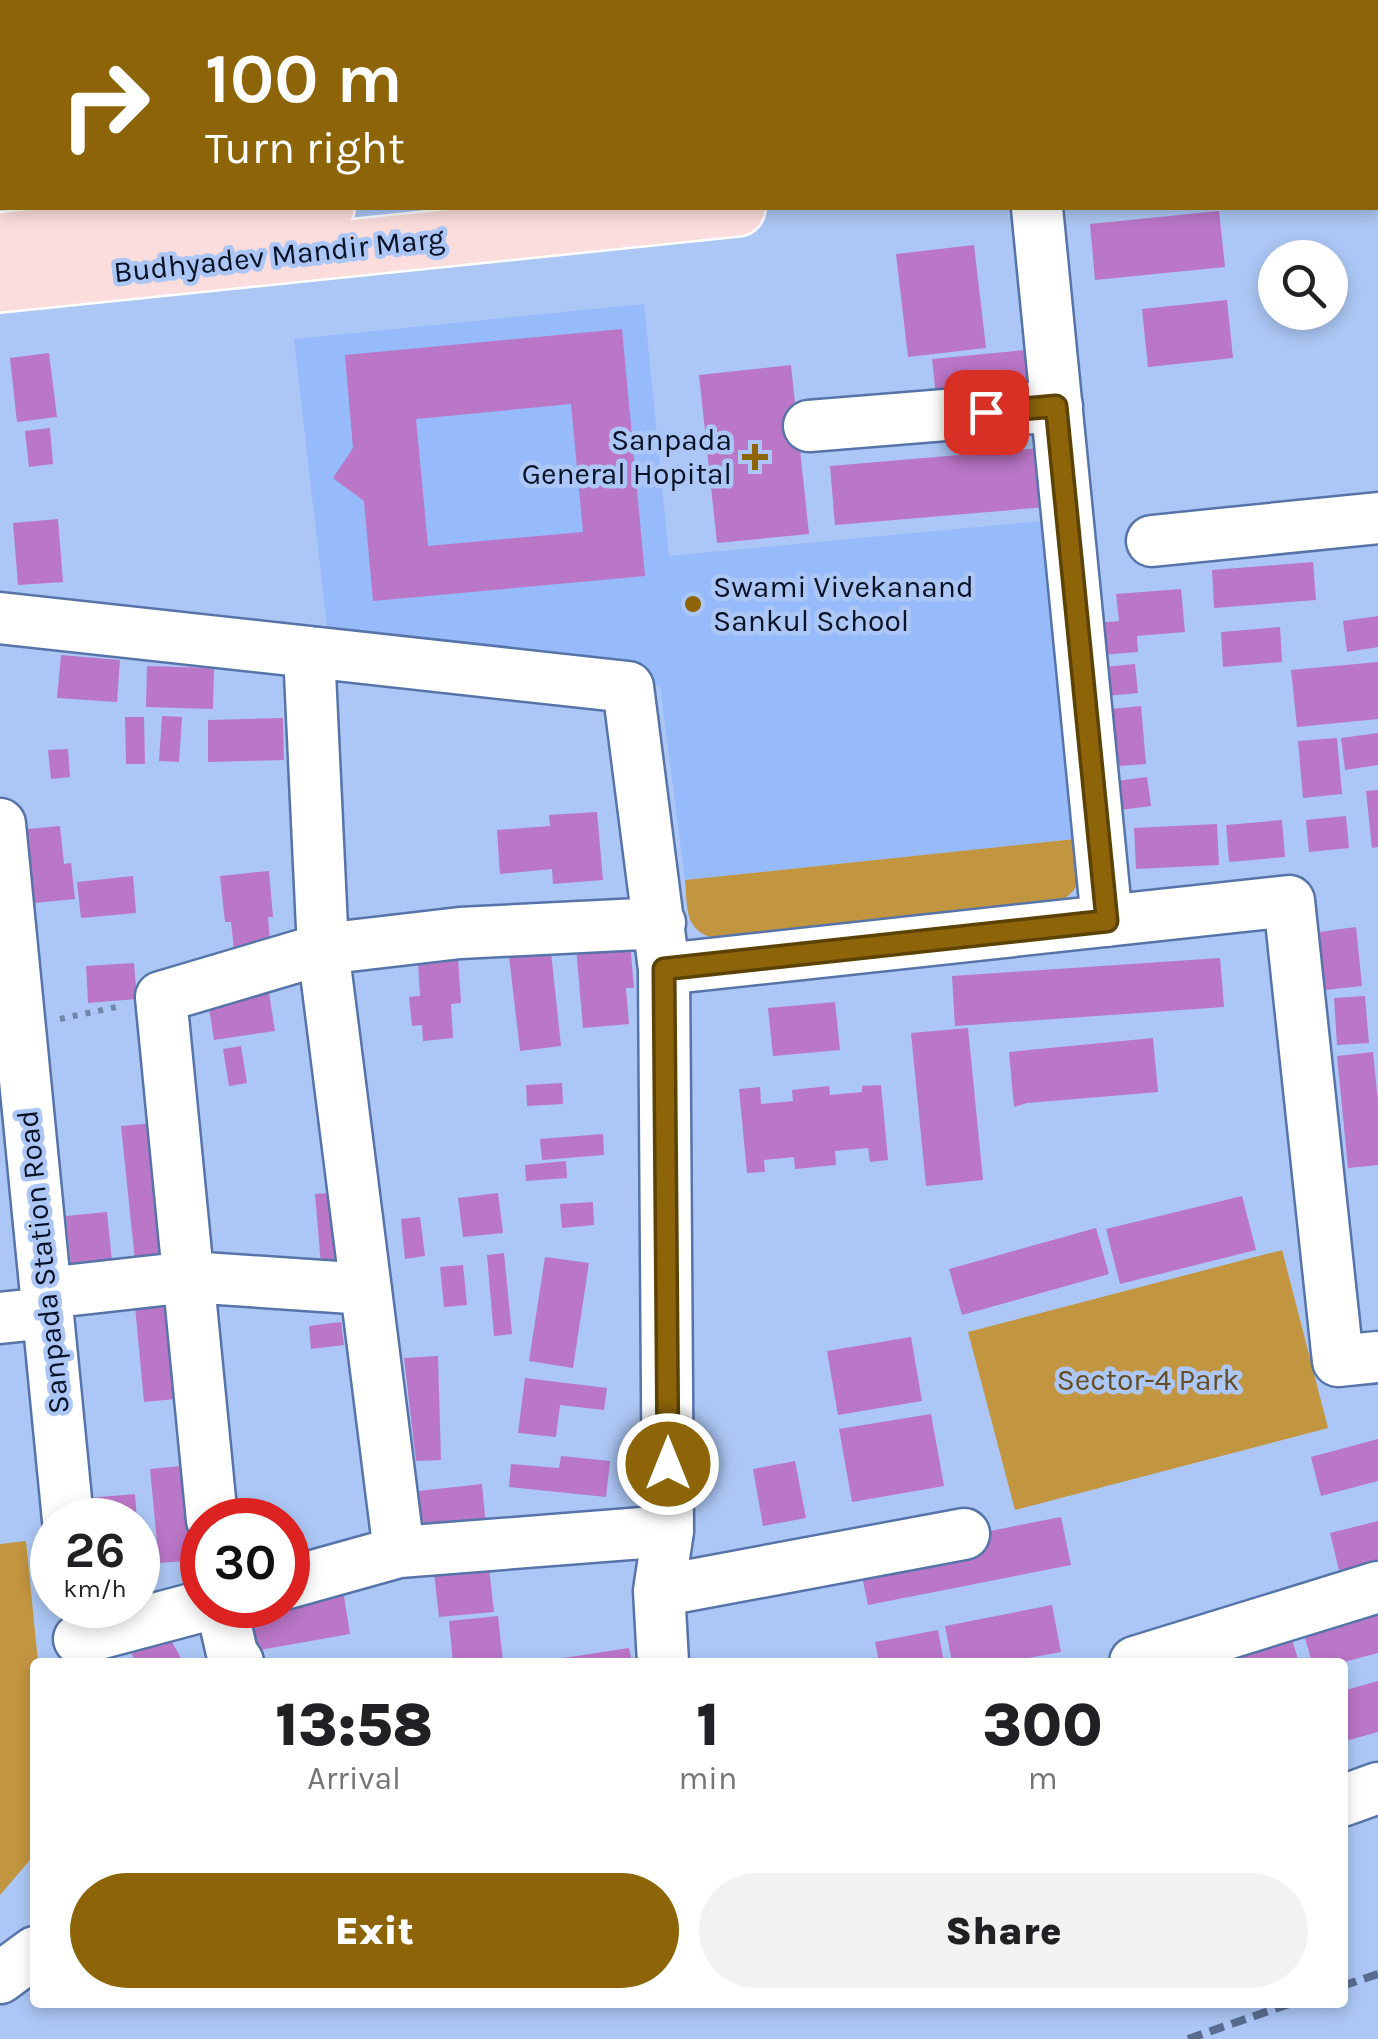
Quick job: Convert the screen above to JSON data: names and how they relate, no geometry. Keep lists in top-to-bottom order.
{
  "streets": {
    "main road": ["Budhyadev Mandir Marg"],
    "street": ["Sanpada Station Road"]
  },
  "parks": ["Sector-4 Park"],
  "places": {
    "health": ["Sanpada General Hopital"],
    "other": ["Swami Vivekanand Sankul School"]
  },
  "page": {
    "turn": ["100 m", "Turn right"],
    "speed": "26 km/h",
    "limit": "30",
    "eta": [
      "13:58",
      "Arrival",
      "1",
      "min",
      "300",
      "m"
    ],
    "buttons": ["Exit", "Share"]
  }
}
